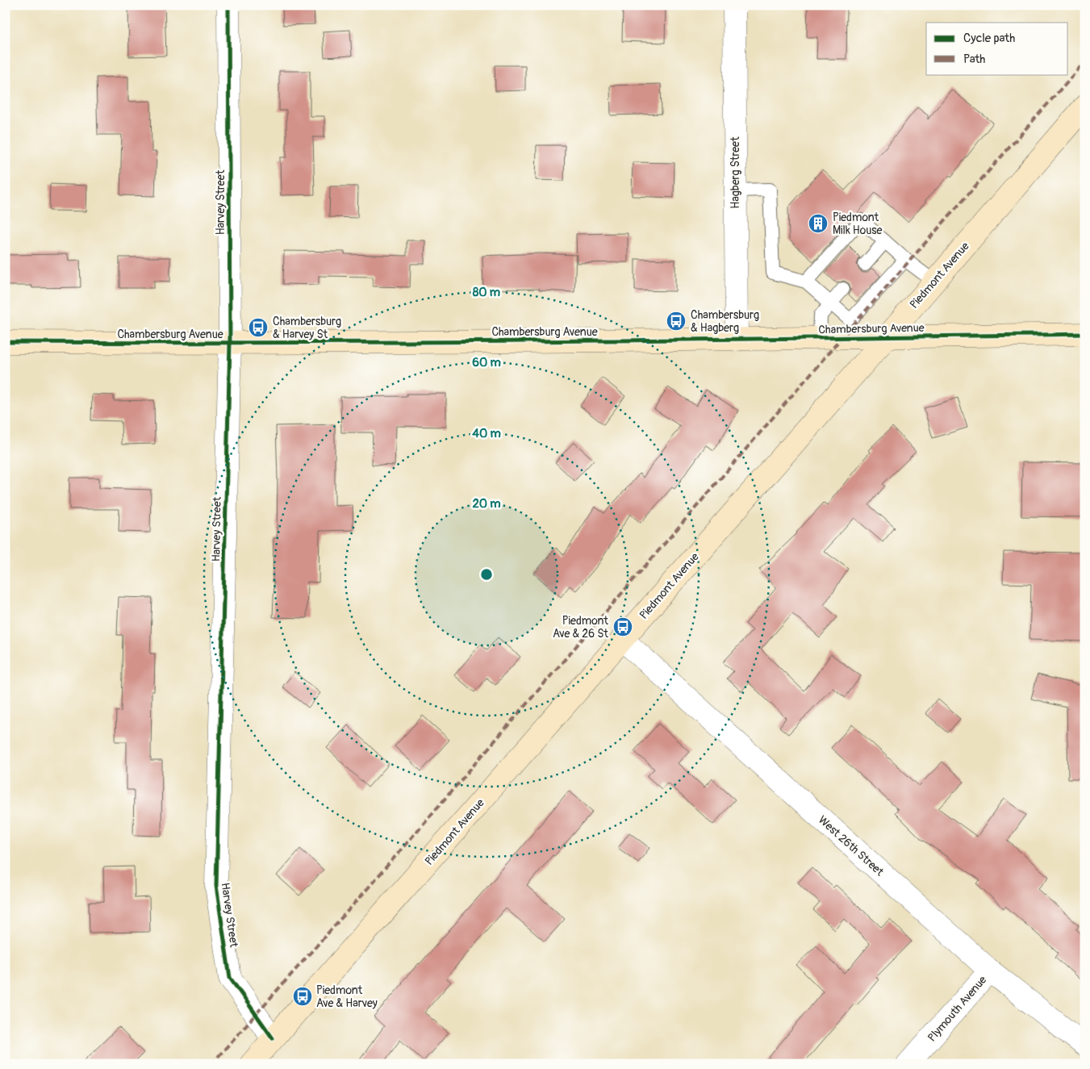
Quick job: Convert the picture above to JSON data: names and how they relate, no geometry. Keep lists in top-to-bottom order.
{
  "streets": {
    "main road": ["Piedmont Avenue", "Chambersburg Avenue"],
    "street": [
      "Hagberg Street",
      "Harvey Street",
      "West 26th Street",
      "Plymouth Avenue"
    ]
  },
  "crossings": [
    ["Hagberg Street", "Chambersburg Avenue"],
    ["Harvey Street", "Piedmont Avenue"],
    ["Harvey Street", "Chambersburg Avenue"],
    ["Piedmont Avenue", "Chambersburg Avenue"],
    ["Piedmont Avenue", "West 26th Street"],
    ["West 26th Street", "Plymouth Avenue"]
  ],
  "places": {
    "building": ["Piedmont Milk House"],
    "bus stop": [
      "Chambersburg & Hagberg",
      "Chambersburg & Harvey St",
      "Piedmont Ave & 26 St",
      "Piedmont Ave & Harvey"
    ]
  },
  "legend": ["Cycle path", "Path"],
  "rings": [
    "80 m",
    "60 m",
    "40 m",
    "20 m"
  ]
}
